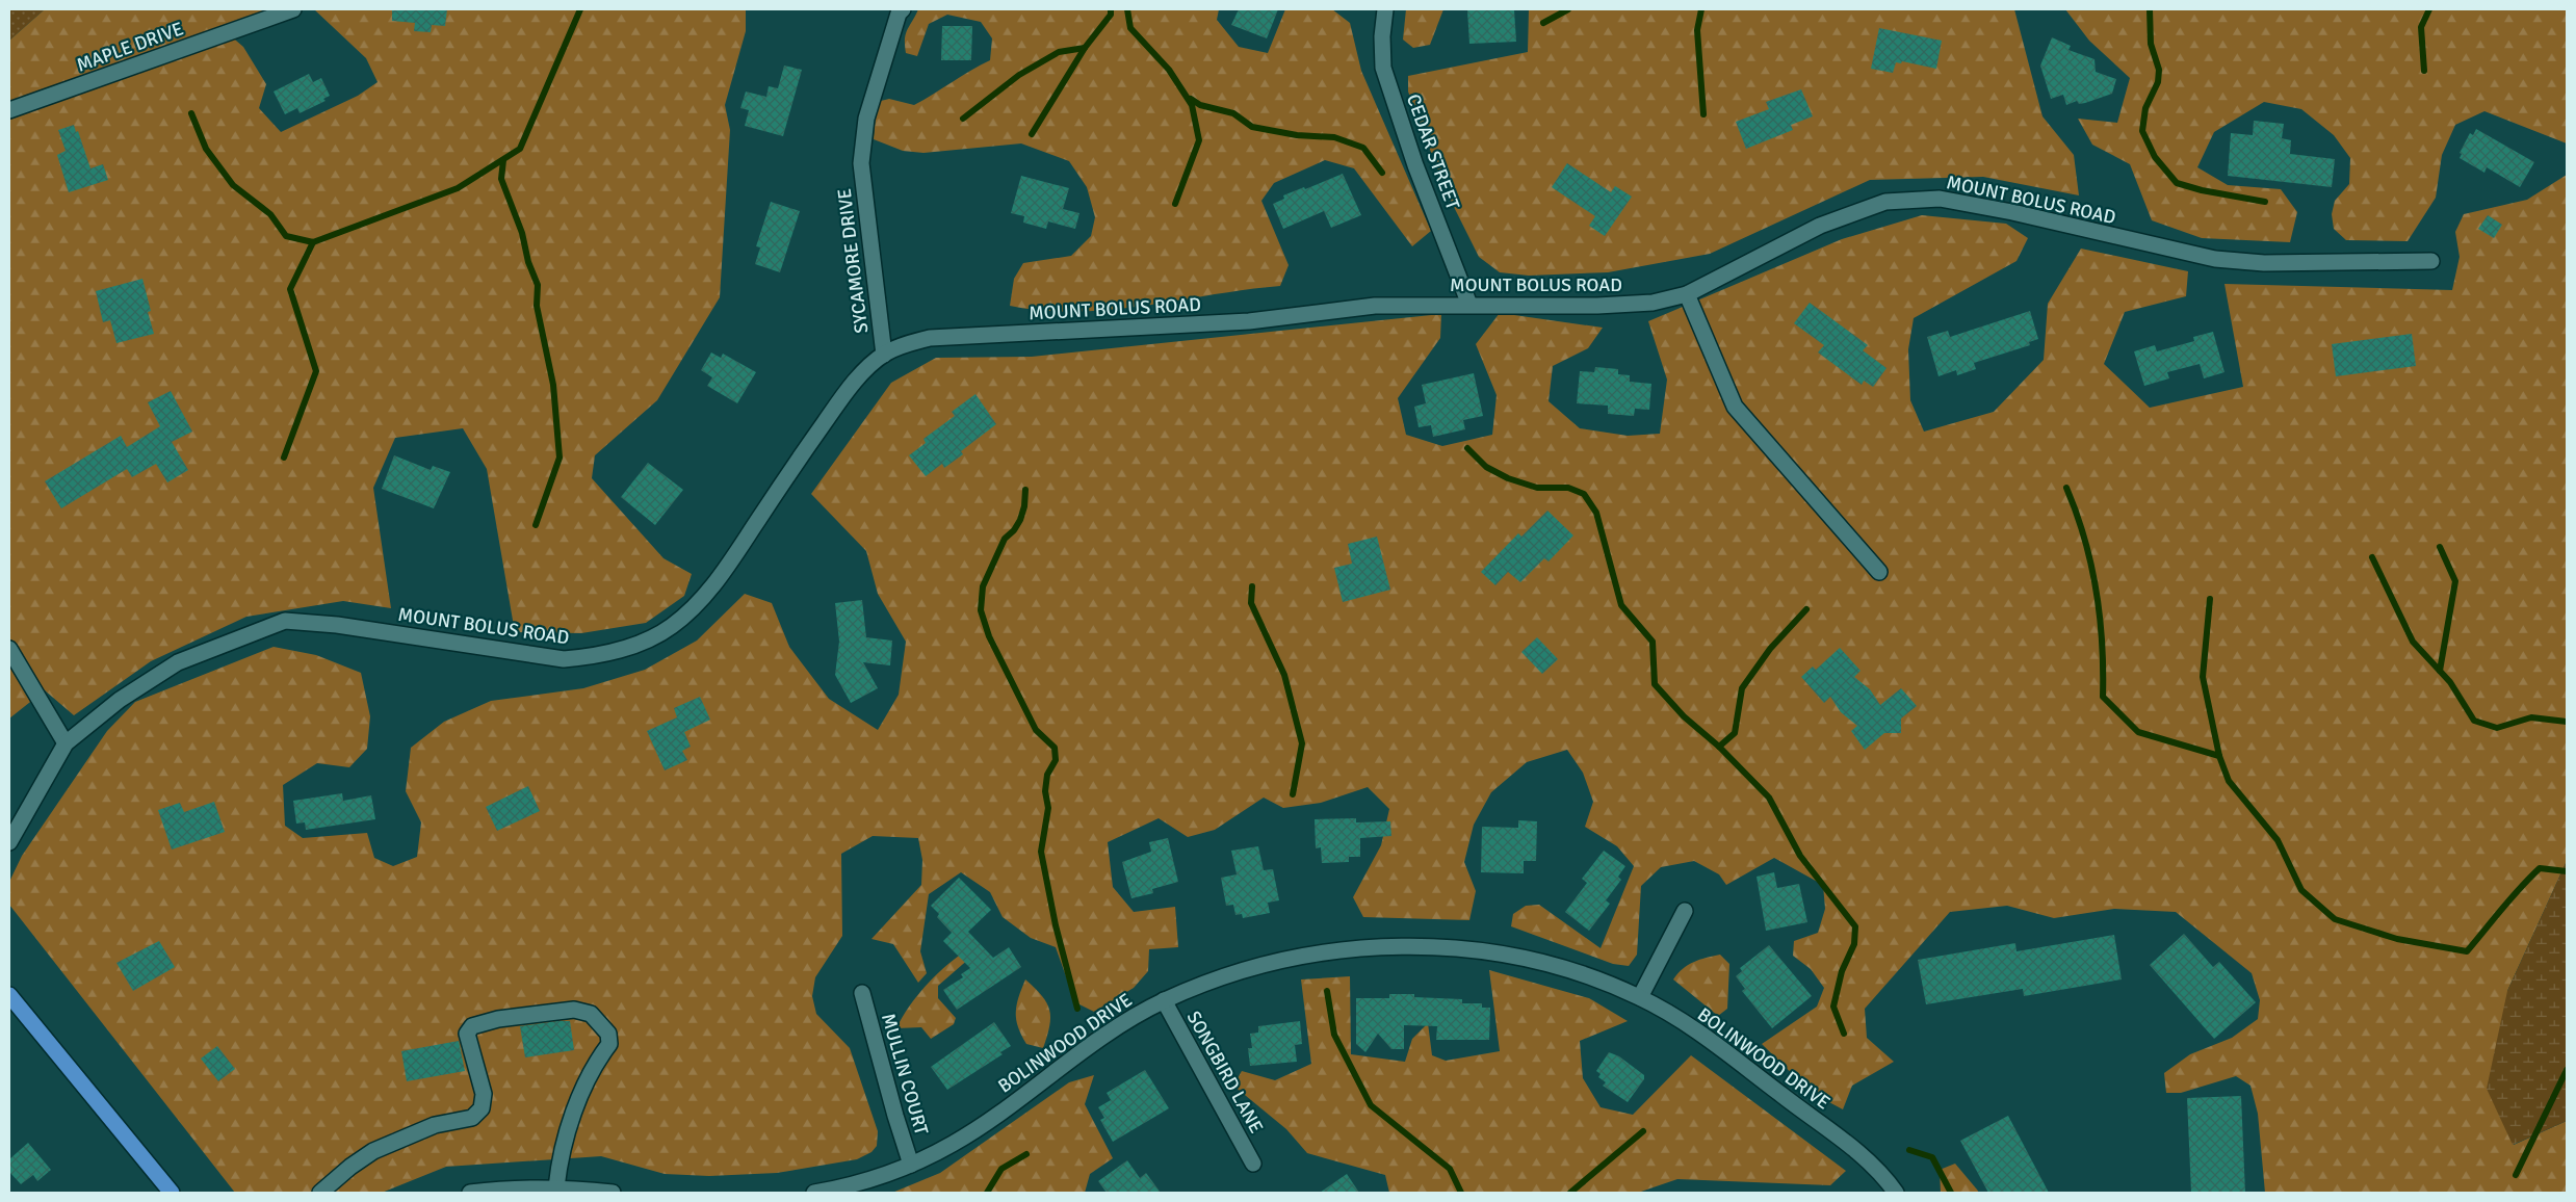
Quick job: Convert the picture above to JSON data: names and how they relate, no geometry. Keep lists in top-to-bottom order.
{
  "streets": {
    "street": [
      "MAPLE DRIVE",
      "CEDAR STREET",
      "MOUNT BOLUS ROAD",
      "SYCAMORE DRIVE",
      "BOLINWOOD DRIVE",
      "SONGBIRD LANE",
      "MULLIN COURT"
    ]
  },
  "crossings": [
    ["CEDAR STREET", "MOUNT BOLUS ROAD"],
    ["MOUNT BOLUS ROAD", "SYCAMORE DRIVE"],
    ["BOLINWOOD DRIVE", "SONGBIRD LANE"],
    ["BOLINWOOD DRIVE", "MULLIN COURT"]
  ]
}
